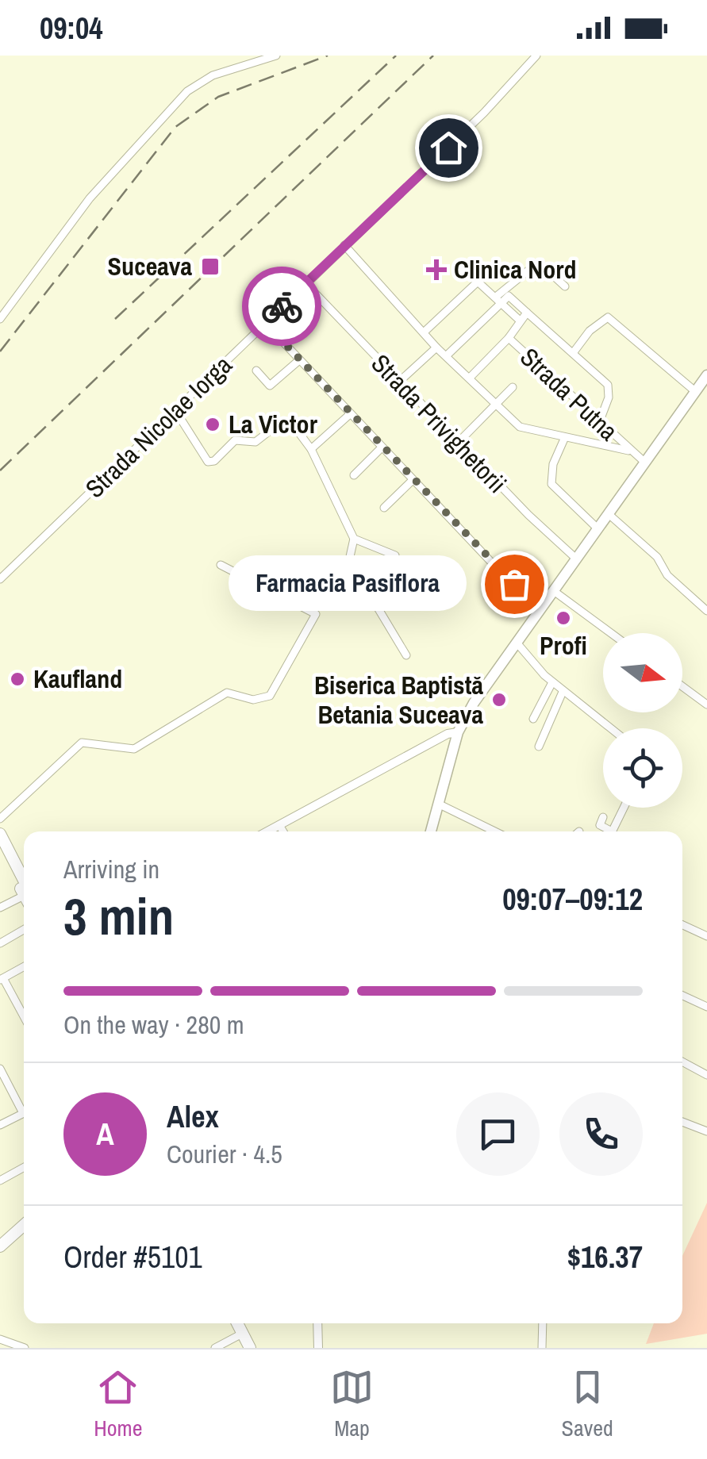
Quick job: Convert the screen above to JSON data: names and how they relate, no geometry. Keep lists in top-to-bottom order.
{
  "streets": {
    "street": ["Strada Putna", "Strada Privighetorii", "Strada Nicolae Iorga"]
  },
  "crossings": [
    ["Strada Putna", "Strada Nicolae Iorga"],
    ["Strada Privighetorii", "Strada Nicolae Iorga"]
  ],
  "places": {
    "transit": ["Suceava"],
    "health": ["Clinica Nord"],
    "other": [
      "La Victor",
      "Farmacia Pasiflora",
      "Profi",
      "Kaufland",
      "Biserica Baptistă Betania Suceava"
    ]
  },
  "north": "right",
  "page": {
    "status": "09:04",
    "bubble": "Farmacia Pasiflora",
    "heading": ["3 min", "Arriving in", "09:07–09:12"],
    "panel": [
      "Alex",
      "Courier · 4.5",
      "Order #5101",
      "$16.37"
    ],
    "bar": "On the way · 280 m",
    "round": "A",
    "tabs": ["Home", "Map", "Saved"]
  }
}
